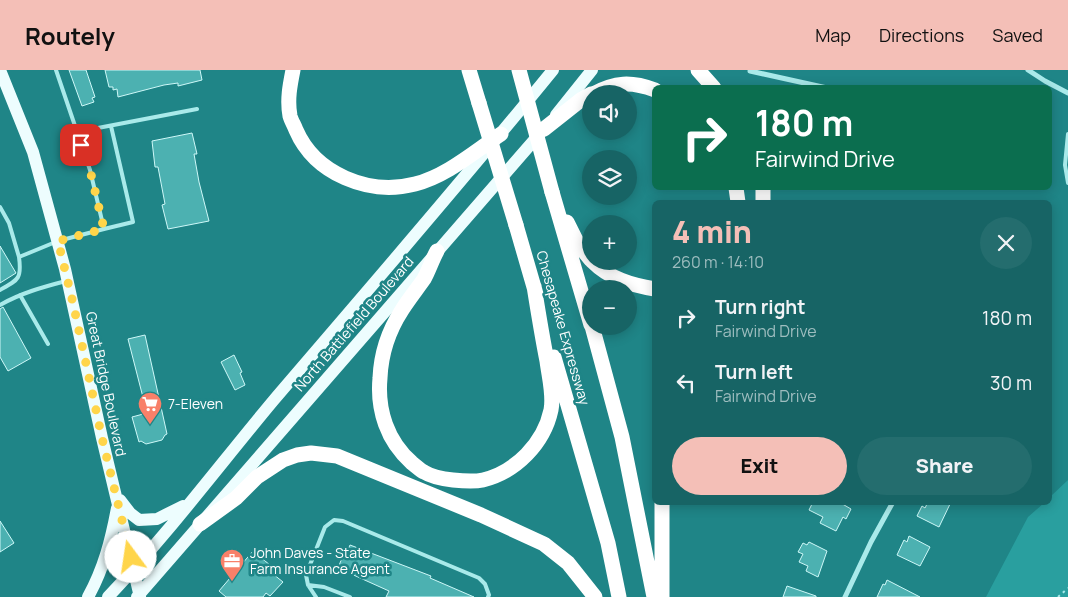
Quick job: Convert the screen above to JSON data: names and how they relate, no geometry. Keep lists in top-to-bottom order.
{
  "streets": {
    "highway": ["Chesapeake Expressway"],
    "main road": ["North Battlefield Boulevard", "Great Bridge Boulevard"]
  },
  "crossings": [
    ["North Battlefield Boulevard", "Great Bridge Boulevard"]
  ],
  "places": {
    "supermarket": ["7-Eleven"],
    "office": ["John Daves - State Farm Insurance Agent"]
  },
  "page": {
    "header": "Routely",
    "nav": ["Map", "Directions", "Saved"],
    "map_buttons": ["+", "−"],
    "turn": ["180 m", "Fairwind Drive"],
    "heading": ["4 min", "260 m · 14:10"],
    "list": [
      {
        "name": "Turn right",
        "note": "Fairwind Drive",
        "value": "180 m"
      },
      {
        "name": "Turn left",
        "note": "Fairwind Drive",
        "value": "30 m"
      }
    ],
    "buttons": ["Exit", "Share"]
  }
}
